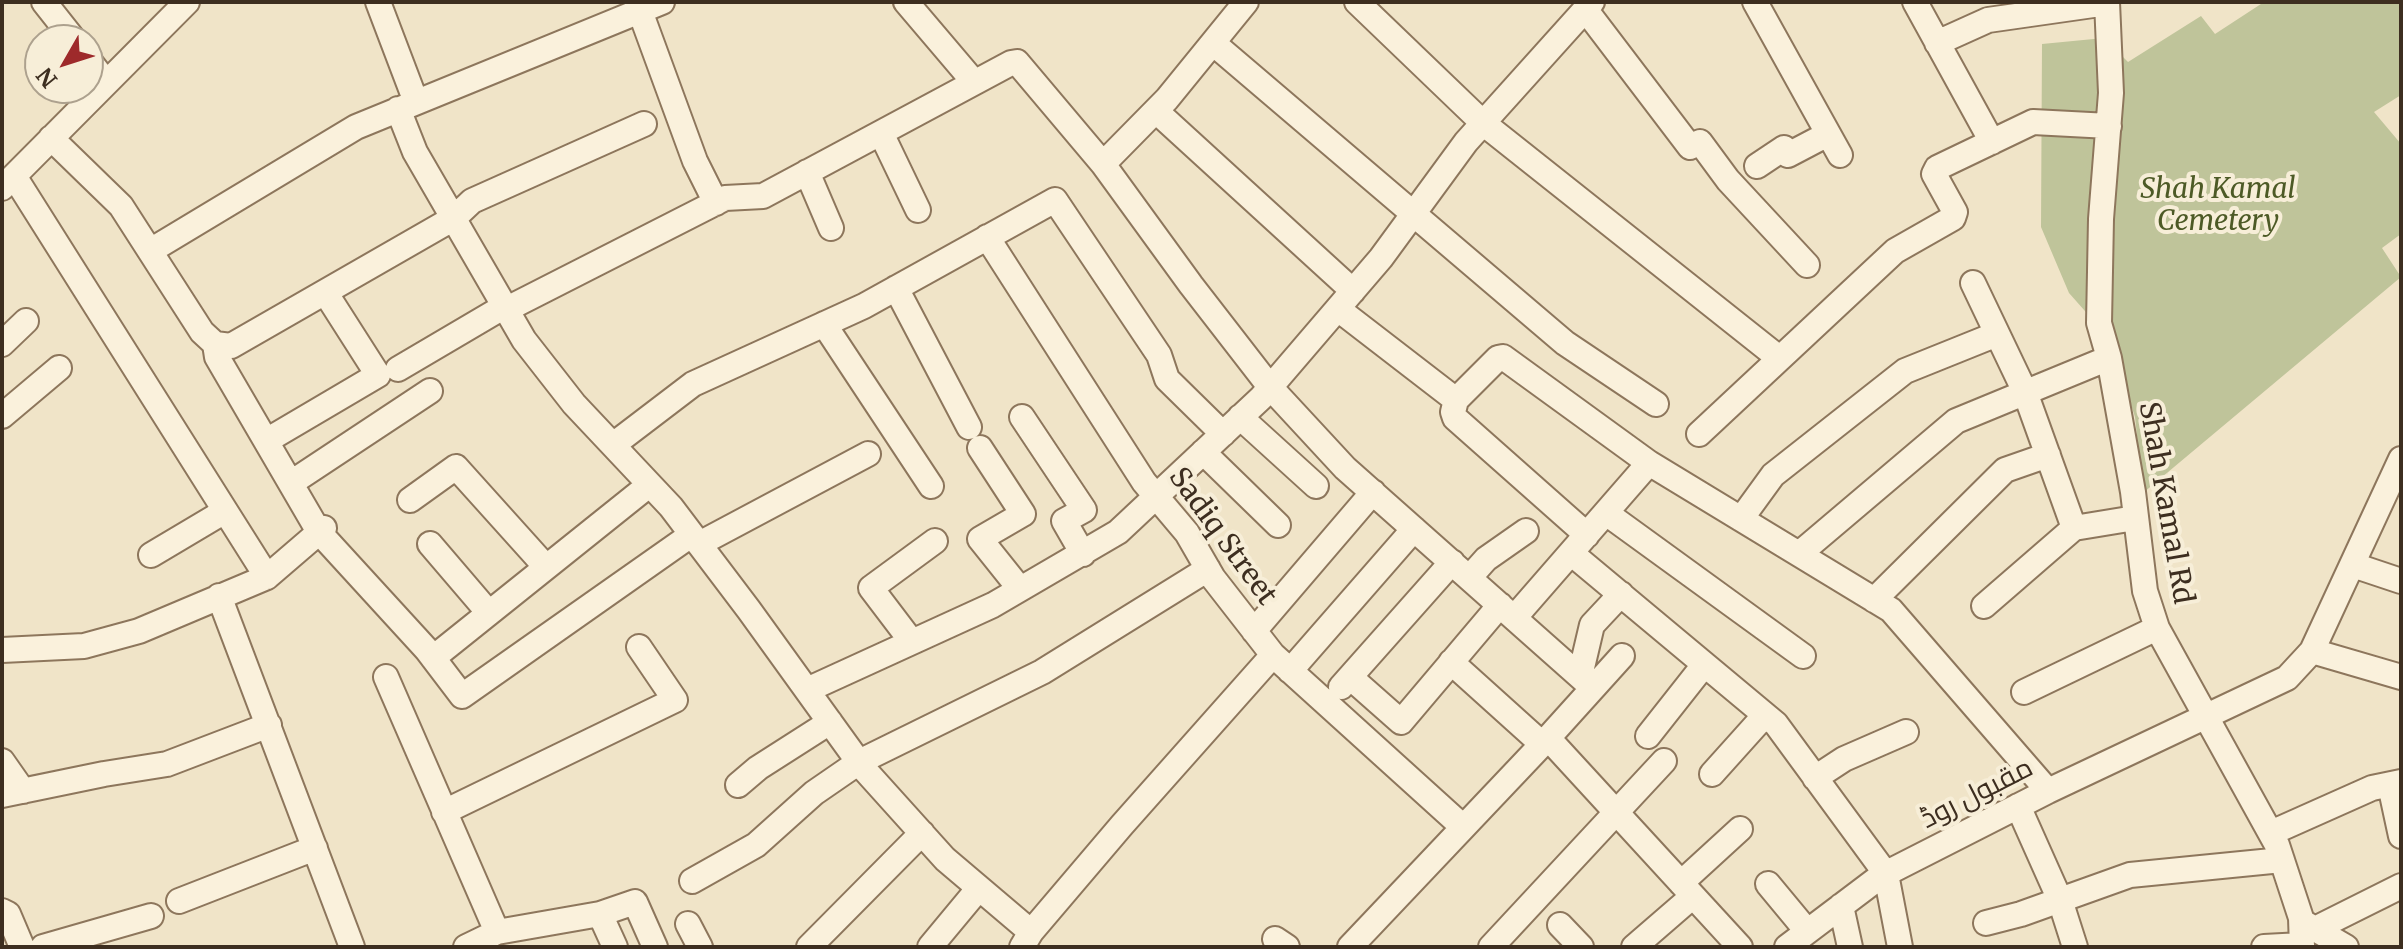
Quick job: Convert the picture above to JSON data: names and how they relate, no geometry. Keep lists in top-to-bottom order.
{
  "streets": {
    "street": ["Shah Kamal Rd", "Sadiq Street", "مقبول روڈ"]
  },
  "crossings": [
    ["Shah Kamal Rd", "مقبول روڈ"]
  ],
  "parks": ["Shah Kamal Cemetery"],
  "north": "bottom left"
}
